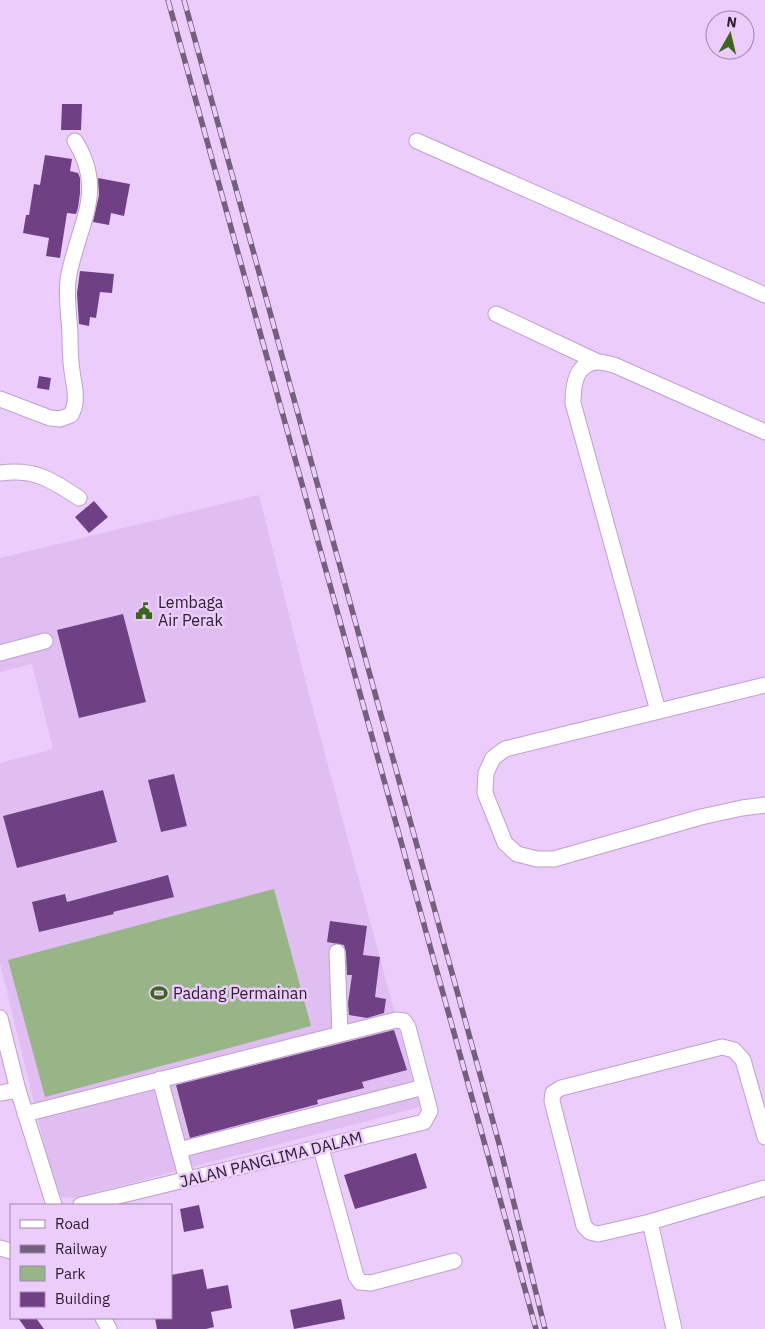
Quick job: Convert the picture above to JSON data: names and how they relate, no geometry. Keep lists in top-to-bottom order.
{
  "streets": {
    "street": ["JALAN PANGLIMA DALAM"]
  },
  "places": {
    "public building": ["Lembaga Air Perak"],
    "sports": ["Padang Permainan"]
  },
  "legend": [
    "Road",
    "Railway",
    "Park",
    "Building"
  ],
  "north": "top"
}
